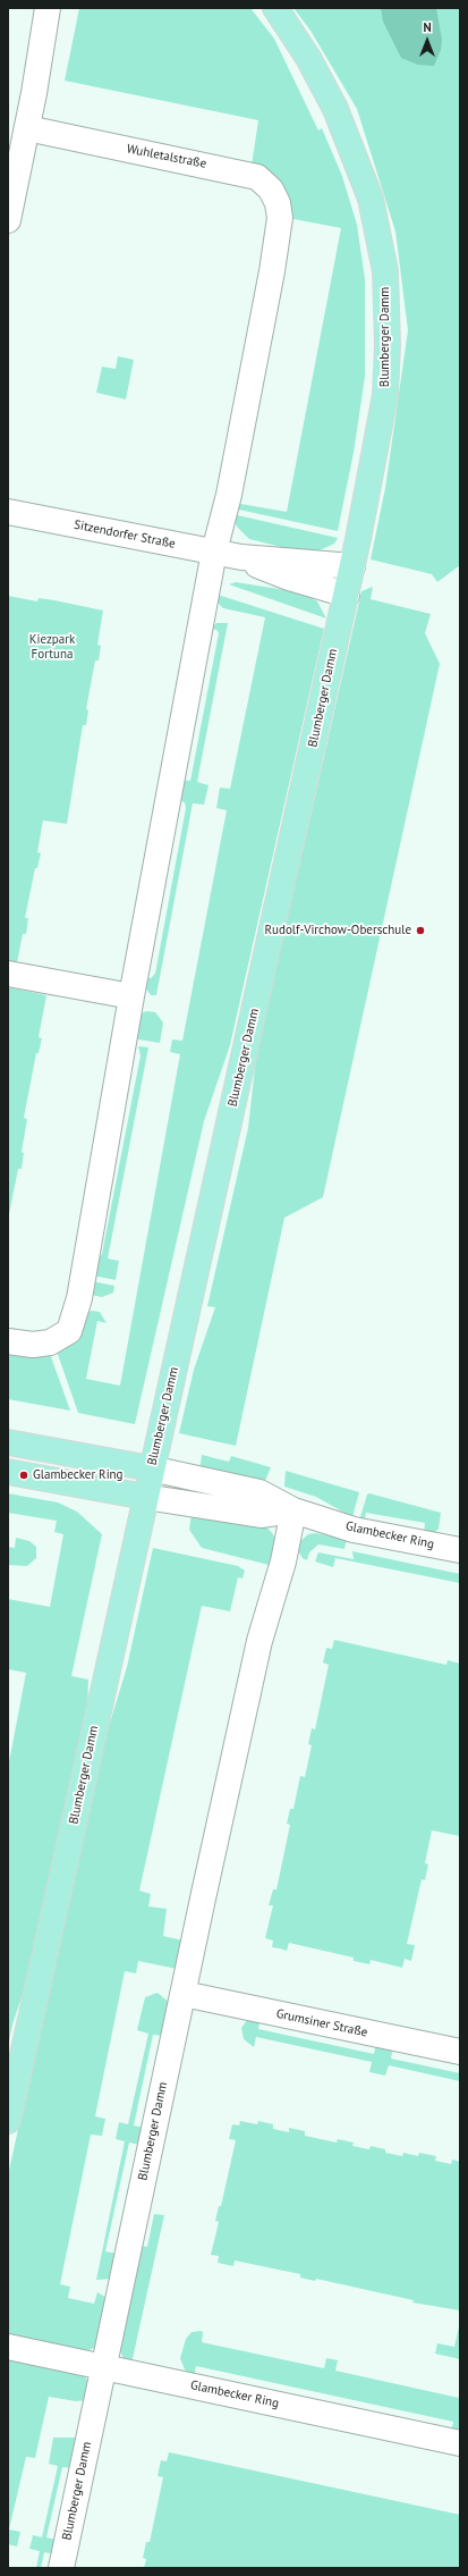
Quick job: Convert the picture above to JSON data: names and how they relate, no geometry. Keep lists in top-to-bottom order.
{
  "streets": {
    "main road": ["Blumberger Damm"],
    "street": [
      "Wuhletalstraße",
      "Sitzendorfer Straße",
      "Glambecker Ring",
      "Grumsiner Straße"
    ]
  },
  "crossings": [
    ["Wuhletalstraße", "Sitzendorfer Straße"],
    ["Blumberger Damm", "Sitzendorfer Straße"],
    ["Blumberger Damm", "Glambecker Ring"],
    ["Blumberger Damm", "Grumsiner Straße"]
  ],
  "parks": ["Kiezpark Fortuna"],
  "places": ["Rudolf-Virchow-Oberschule", "Glambecker Ring"],
  "north": "top"
}
